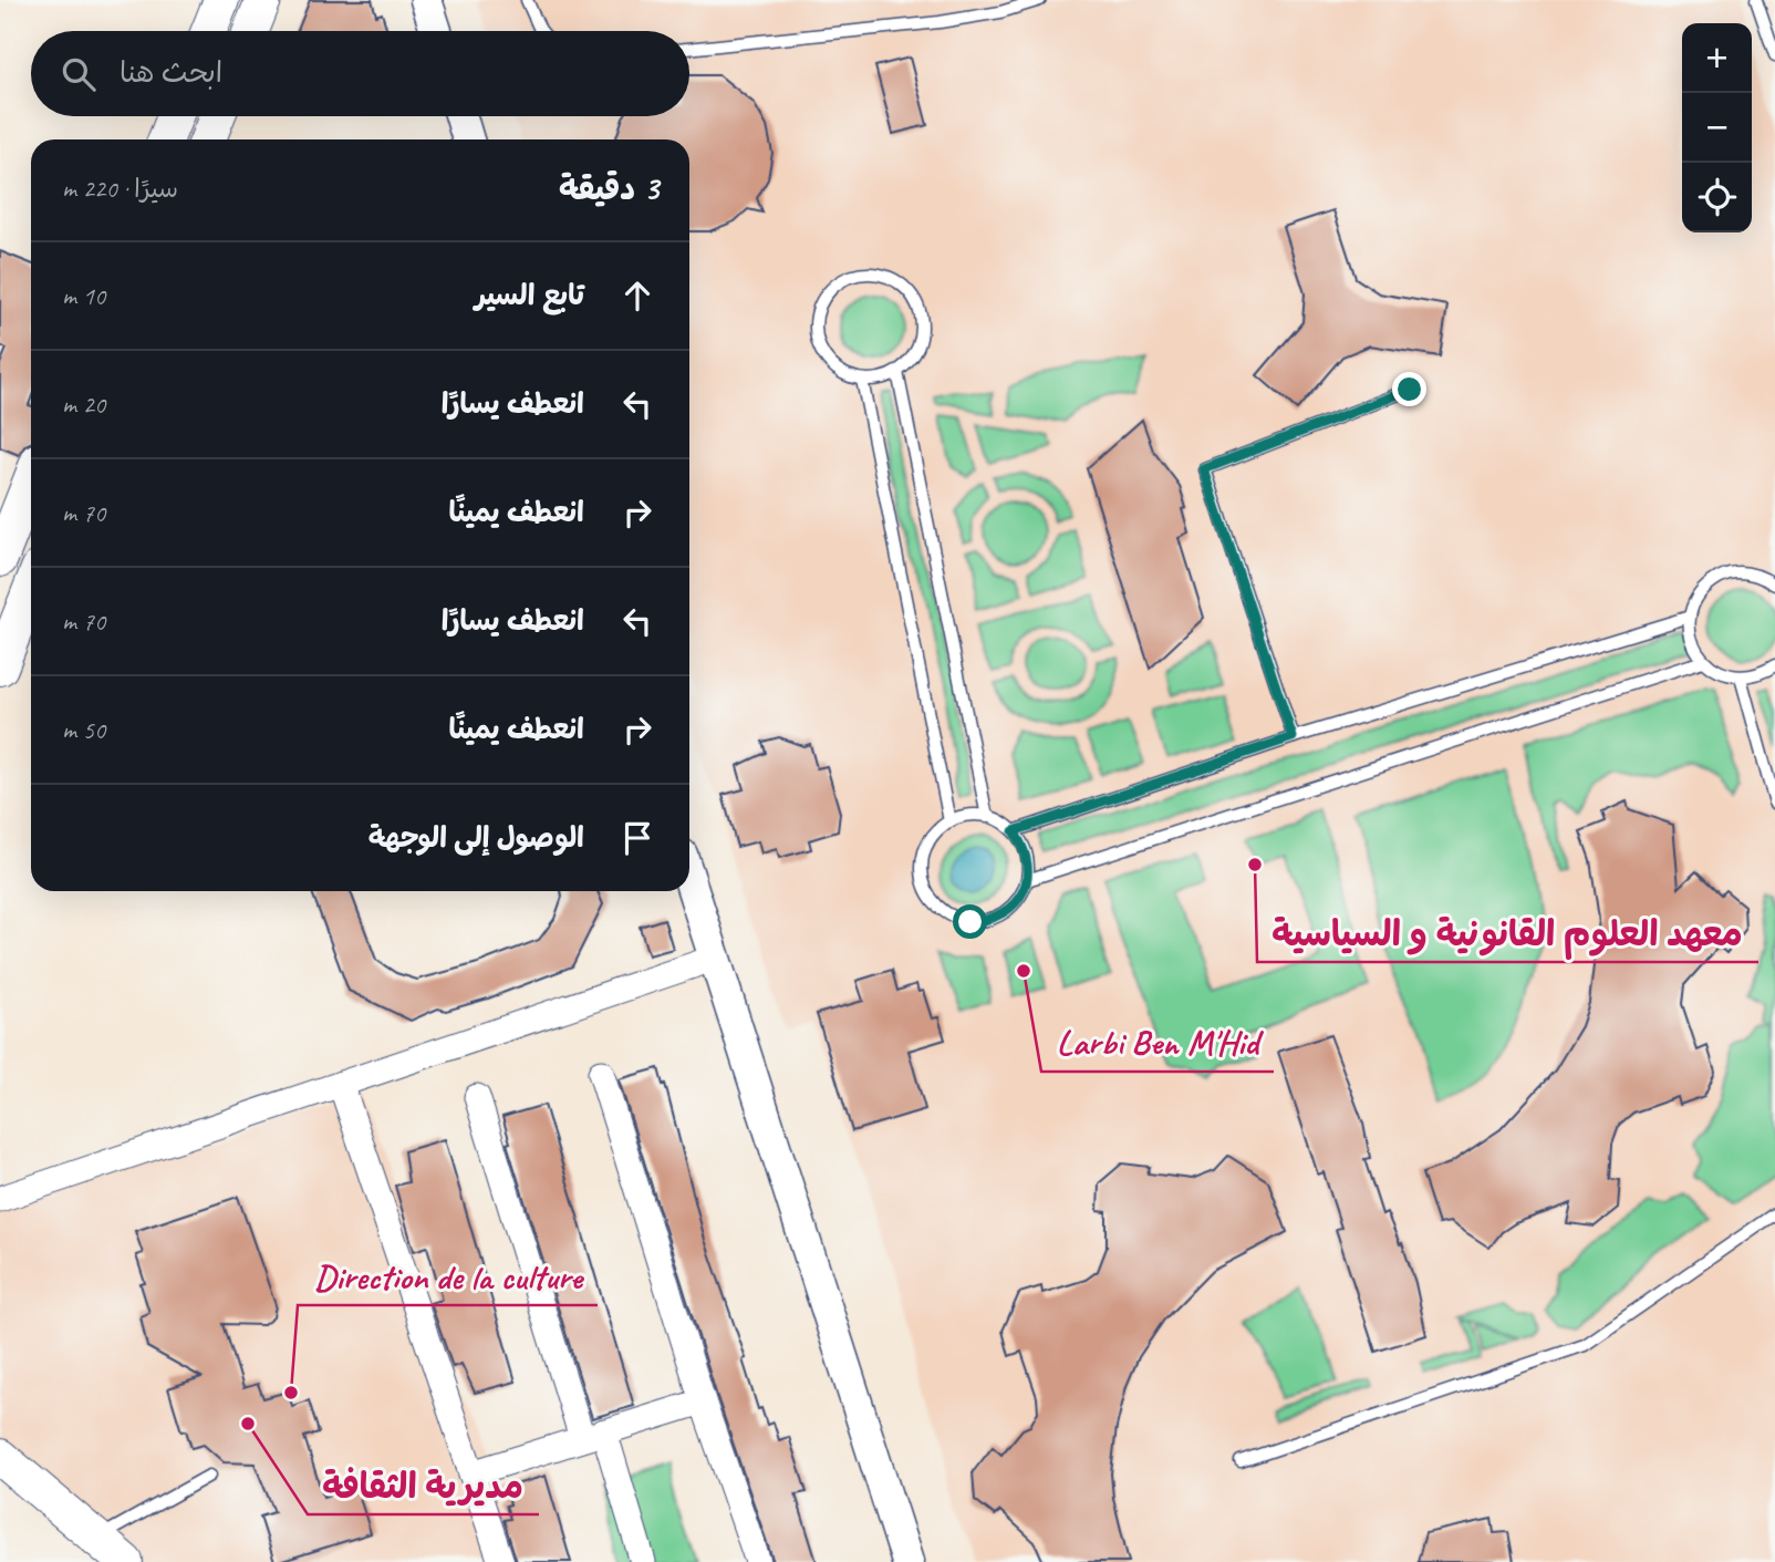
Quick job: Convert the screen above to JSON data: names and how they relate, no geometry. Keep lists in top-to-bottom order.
{
  "places": [
    "معهد العلوم القانونية و السياسية",
    "Larbi Ben M'Hid",
    "Direction de la culture",
    "مديرية الثقافة"
  ],
  "page": {
    "map_buttons": ["+", "−"],
    "search": "ابحث هنا",
    "heading": ["3 دقيقة", "سيرًا · 220 m"],
    "list": [
      ["تابع السير", "10 m"],
      ["انعطف يسارًا", "20 m"],
      ["انعطف يمينًا", "70 m"],
      ["انعطف يسارًا", "70 m"],
      ["انعطف يمينًا", "50 m"],
      "الوصول إلى الوجهة"
    ]
  }
}
